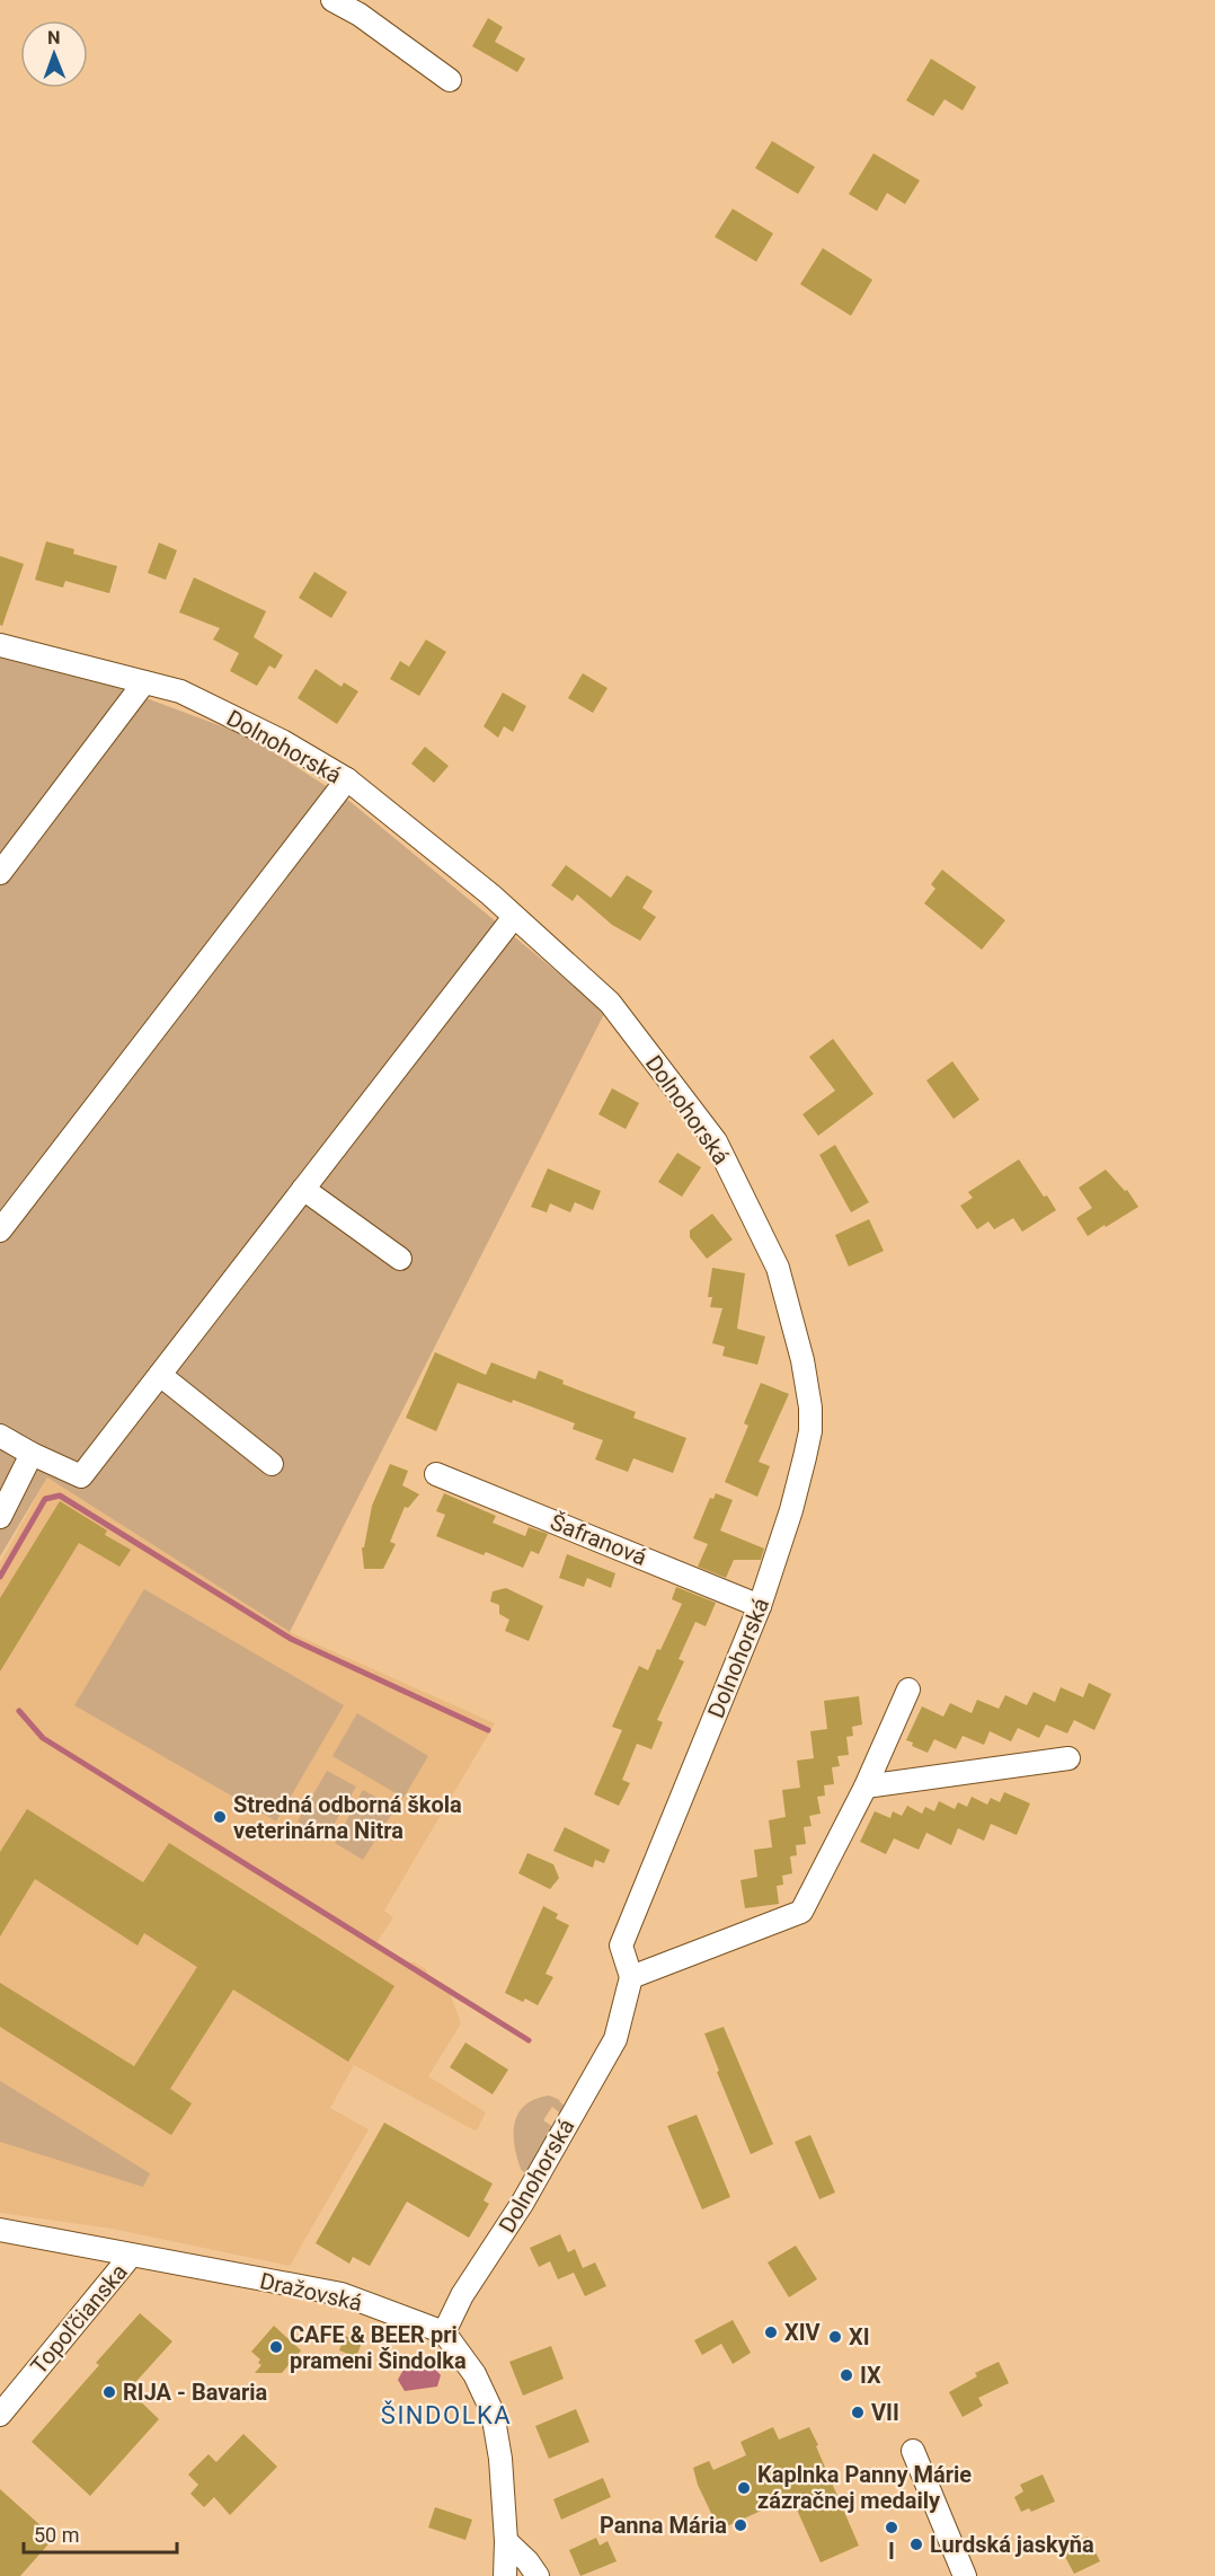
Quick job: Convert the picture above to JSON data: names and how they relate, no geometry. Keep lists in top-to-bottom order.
{
  "streets": {
    "street": [
      "Dolnohorská",
      "Šafranová",
      "Dražovská",
      "Topoľčianska"
    ]
  },
  "crossings": [
    ["Dolnohorská", "Šafranová"],
    ["Dolnohorská", "Dražovská"],
    ["Dražovská", "Topoľčianska"]
  ],
  "districts": ["ŠINDOLKA"],
  "places": [
    "Stredná odborná škola veterinárna Nitra",
    "XIV",
    "XI",
    "CAFE & BEER pri prameni Šindolka",
    "IX",
    "RIJA - Bavaria",
    "VII",
    "Kaplnka Panny Márie zázračnej medaily",
    "Panna Mária",
    "I",
    "Lurdská jaskyňa"
  ],
  "scale_bar": "50 m",
  "north": "top"
}
